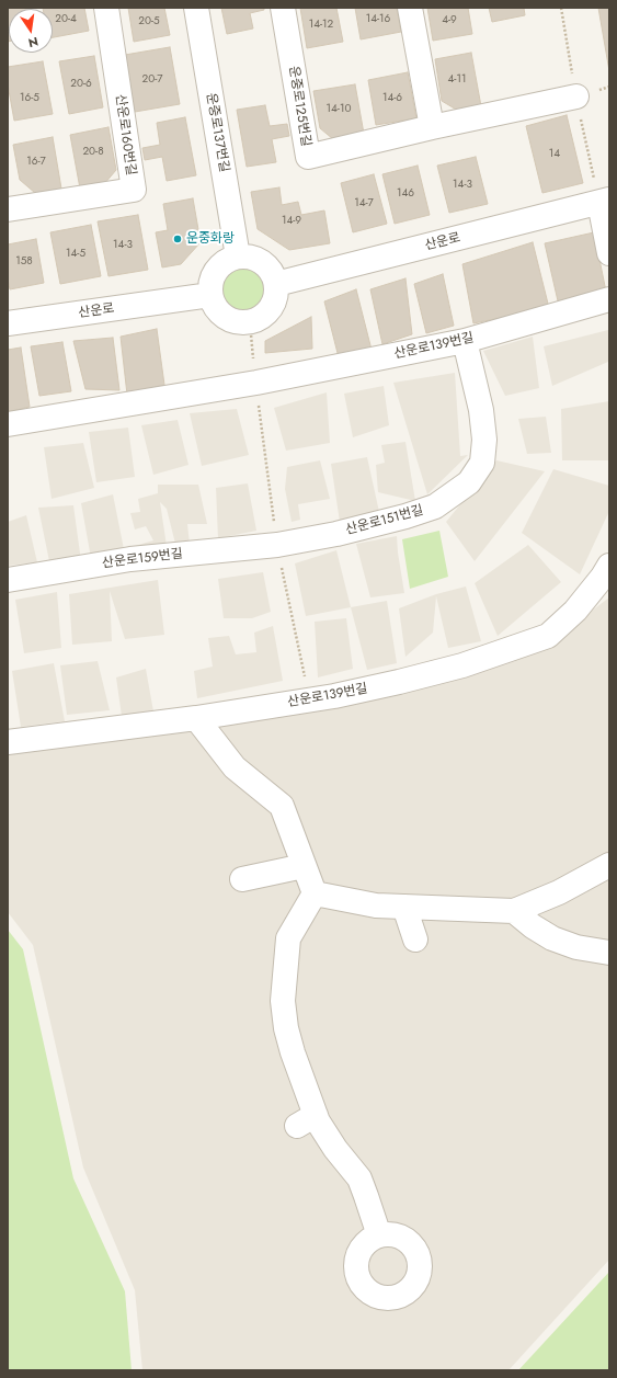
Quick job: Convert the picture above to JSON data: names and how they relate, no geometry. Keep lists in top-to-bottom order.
{
  "streets": {
    "street": [
      "운중로125번길",
      "운중로137번길",
      "산운로160번길",
      "산운로",
      "산운로139번길",
      "산운로151번길",
      "산운로159번길"
    ]
  },
  "crossings": [
    ["운중로137번길", "산운로"],
    ["산운로139번길", "산운로151번길"],
    ["산운로151번길", "산운로159번길"]
  ],
  "places": ["운중화랑"],
  "house_numbers": [
    "20-4",
    "14-16",
    "4-9",
    "20-5",
    "14-12",
    "20-7",
    "4-11",
    "20-6",
    "16-5",
    "14-6",
    "14-10",
    "20-8",
    "14",
    "16-7",
    "14-3",
    "146",
    "14-7",
    "14-9",
    "14-3",
    "14-5",
    "158"
  ],
  "north": "bottom"
}
